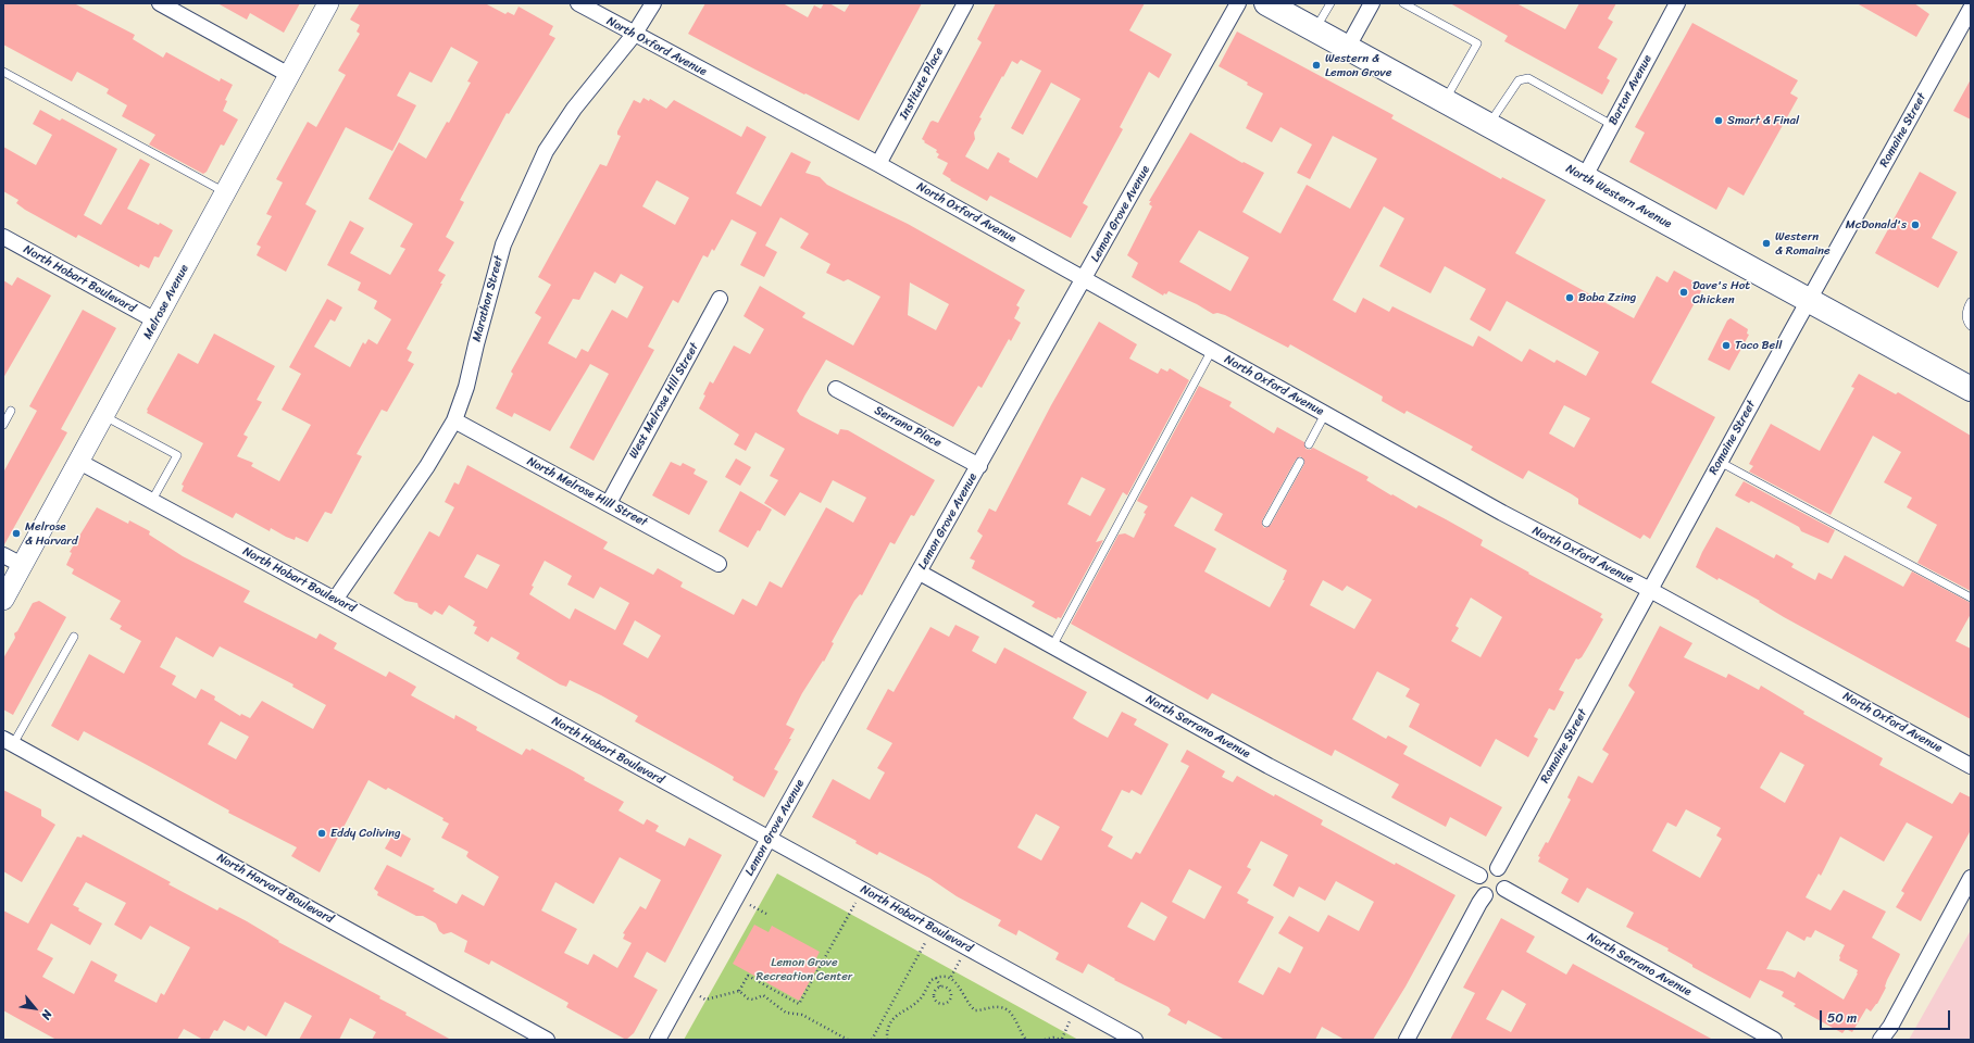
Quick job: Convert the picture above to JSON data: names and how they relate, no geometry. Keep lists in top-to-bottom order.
{
  "streets": {
    "main road": ["North Western Avenue", "Melrose Avenue"],
    "street": [
      "North Oxford Avenue",
      "Institute Place",
      "Barton Avenue",
      "Romaine Street",
      "Lemon Grove Avenue",
      "North Hobart Boulevard",
      "Marathon Street",
      "West Melrose Hill Street",
      "Serrano Place",
      "North Melrose Hill Street",
      "North Serrano Avenue",
      "North Harvard Boulevard"
    ]
  },
  "crossings": [
    ["North Oxford Avenue", "Institute Place"],
    ["North Oxford Avenue", "Romaine Street"],
    ["North Oxford Avenue", "Lemon Grove Avenue"],
    ["North Oxford Avenue", "Marathon Street"],
    ["Barton Avenue", "North Western Avenue"],
    ["Romaine Street", "North Western Avenue"],
    ["Romaine Street", "North Serrano Avenue"],
    ["Lemon Grove Avenue", "North Hobart Boulevard"],
    ["Lemon Grove Avenue", "Serrano Place"],
    ["Lemon Grove Avenue", "North Serrano Avenue"],
    ["North Hobart Boulevard", "Marathon Street"],
    ["North Hobart Boulevard", "Melrose Avenue"],
    ["Marathon Street", "North Melrose Hill Street"],
    ["West Melrose Hill Street", "North Melrose Hill Street"]
  ],
  "parks": ["Lemon Grove Recreation Center"],
  "places": [
    "Western & Lemon Grove",
    "Smart & Final",
    "McDonald's",
    "Western & Romaine",
    "Dave's Hot Chicken",
    "Boba Zzing",
    "Taco Bell",
    "Melrose & Harvard",
    "Eddy Coliving"
  ],
  "scale_bar": "50 m",
  "north": "bottom right"
}
